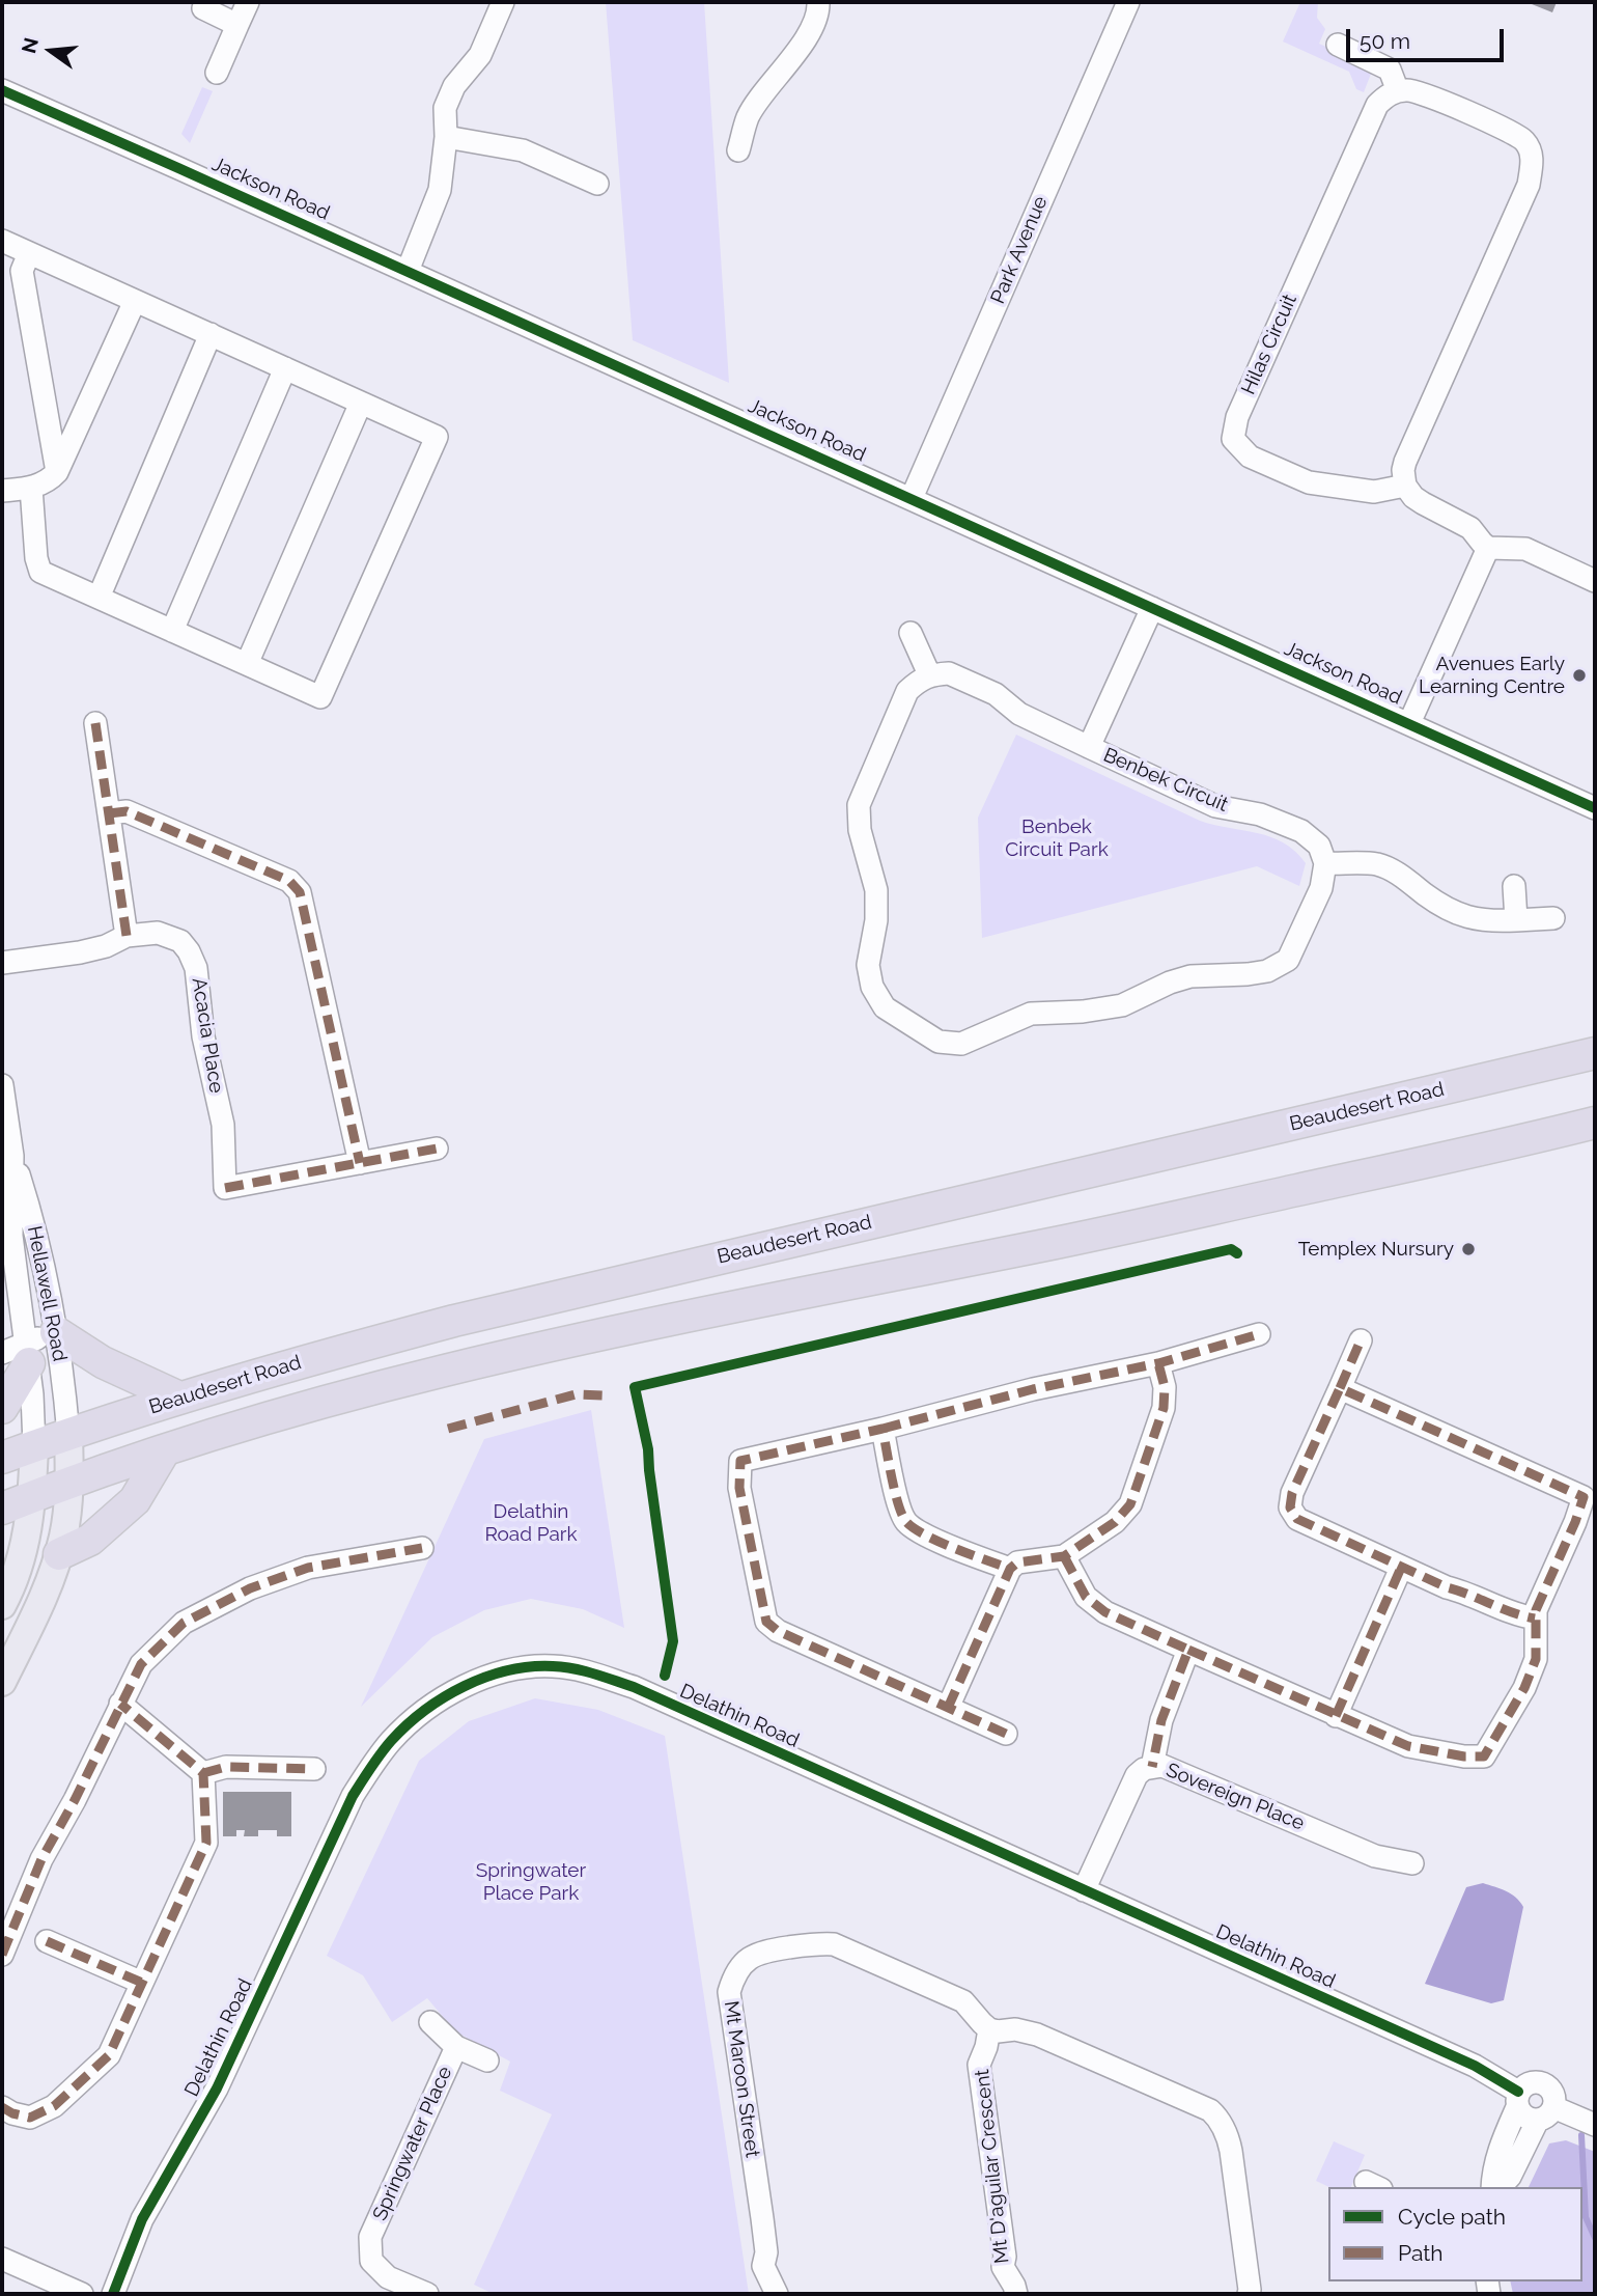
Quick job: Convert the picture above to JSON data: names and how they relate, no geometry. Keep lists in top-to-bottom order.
{
  "streets": {
    "highway": ["Beaudesert Road"],
    "street": [
      "Jackson Road",
      "Park Avenue",
      "Hilas Circuit",
      "Benbek Circuit",
      "Acacia Place",
      "Hellawell Road",
      "Delathin Road",
      "Sovereign Place",
      "Mt Maroon Street",
      "Springwater Place",
      "Mt D'aguilar Crescent"
    ]
  },
  "crossings": [
    ["Jackson Road", "Park Avenue"],
    ["Jackson Road", "Benbek Circuit"],
    ["Beaudesert Road", "Hellawell Road"],
    ["Delathin Road", "Sovereign Place"],
    ["Mt Maroon Street", "Mt D'aguilar Crescent"]
  ],
  "parks": ["Benbek Circuit Park", "Delathin Road Park", "Springwater Place Park"],
  "places": ["Avenues Early Learning Centre", "Templex Nursury"],
  "legend": ["Cycle path", "Path"],
  "scale_bar": "50 m",
  "north": "left"
}
